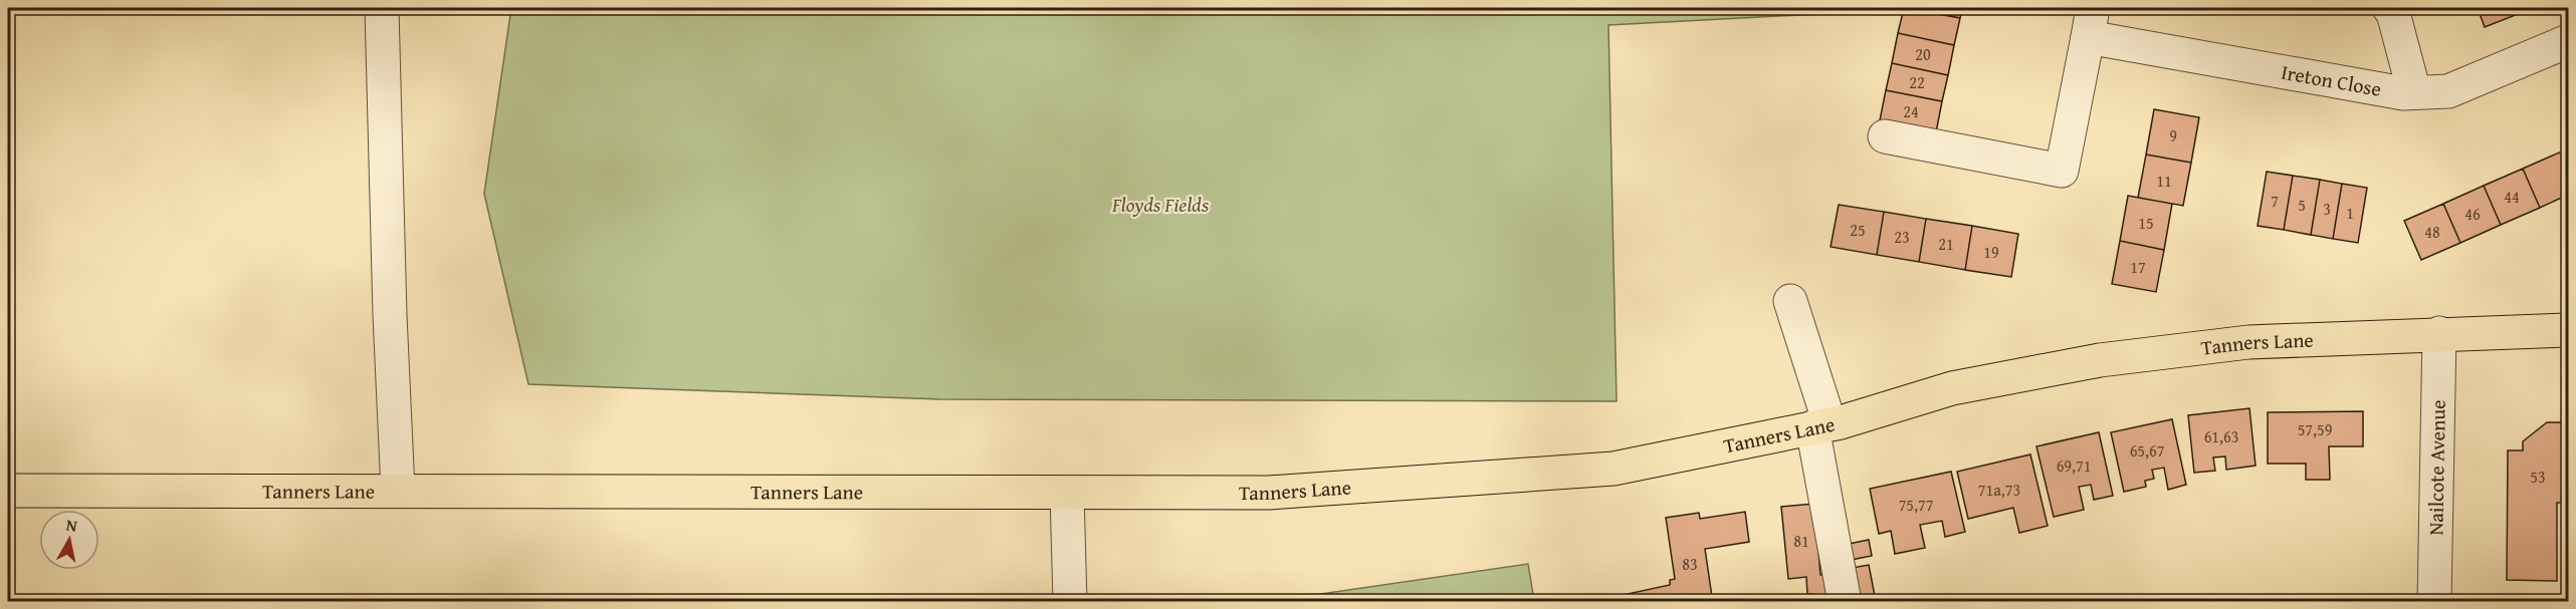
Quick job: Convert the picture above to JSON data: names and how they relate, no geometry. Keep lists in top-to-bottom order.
{
  "streets": {
    "main road": ["Tanners Lane"],
    "street": ["Ireton Close", "Nailcote Avenue"]
  },
  "crossings": [
    ["Tanners Lane", "Nailcote Avenue"]
  ],
  "parks": ["Floyds Fields"],
  "house_numbers": [
    "20",
    "22",
    "24",
    "9",
    "11",
    "44",
    "7",
    "5",
    "3",
    "1",
    "46",
    "15",
    "25",
    "48",
    "23",
    "21",
    "19",
    "17",
    "57,59",
    "61,63",
    "65,67",
    "69,71",
    "53",
    "71a,73",
    "75,77",
    "81",
    "83"
  ],
  "north": "top"
}
